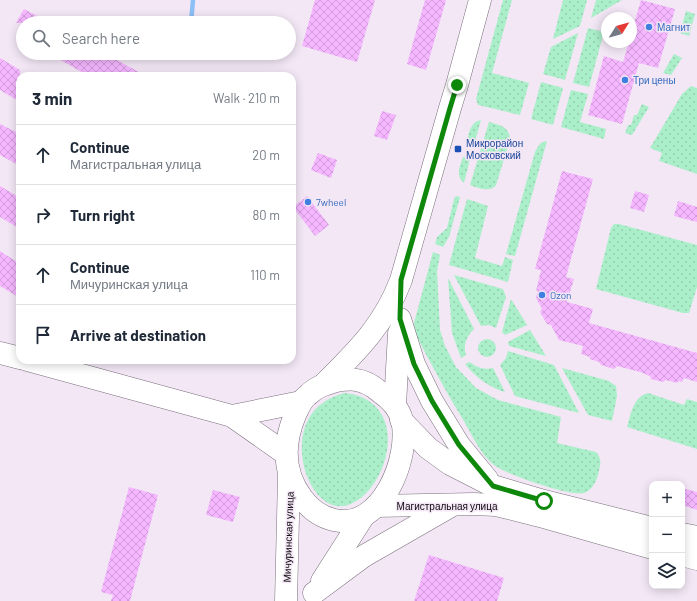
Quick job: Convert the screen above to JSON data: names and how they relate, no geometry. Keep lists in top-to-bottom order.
{
  "streets": {
    "main road": ["Магистральная улица", "Мичуринская улица"]
  },
  "crossings": [
    ["Магистральная улица", "Мичуринская улица"]
  ],
  "places": {
    "other": [
      "Магнит",
      "Три цены",
      "7wheel",
      "Ozon"
    ],
    "transit": ["Микрорайон Московский"]
  },
  "north": "top right",
  "page": {
    "search": "Search here",
    "heading": ["3 min", "Walk · 210 m"],
    "list": [
      ["Continue", "Магистральная улица", "20 m"],
      ["Turn right", "80 m"],
      ["Continue", "Мичуринская улица", "110 m"],
      "Arrive at destination"
    ],
    "map_buttons": ["+", "−"]
  }
}
